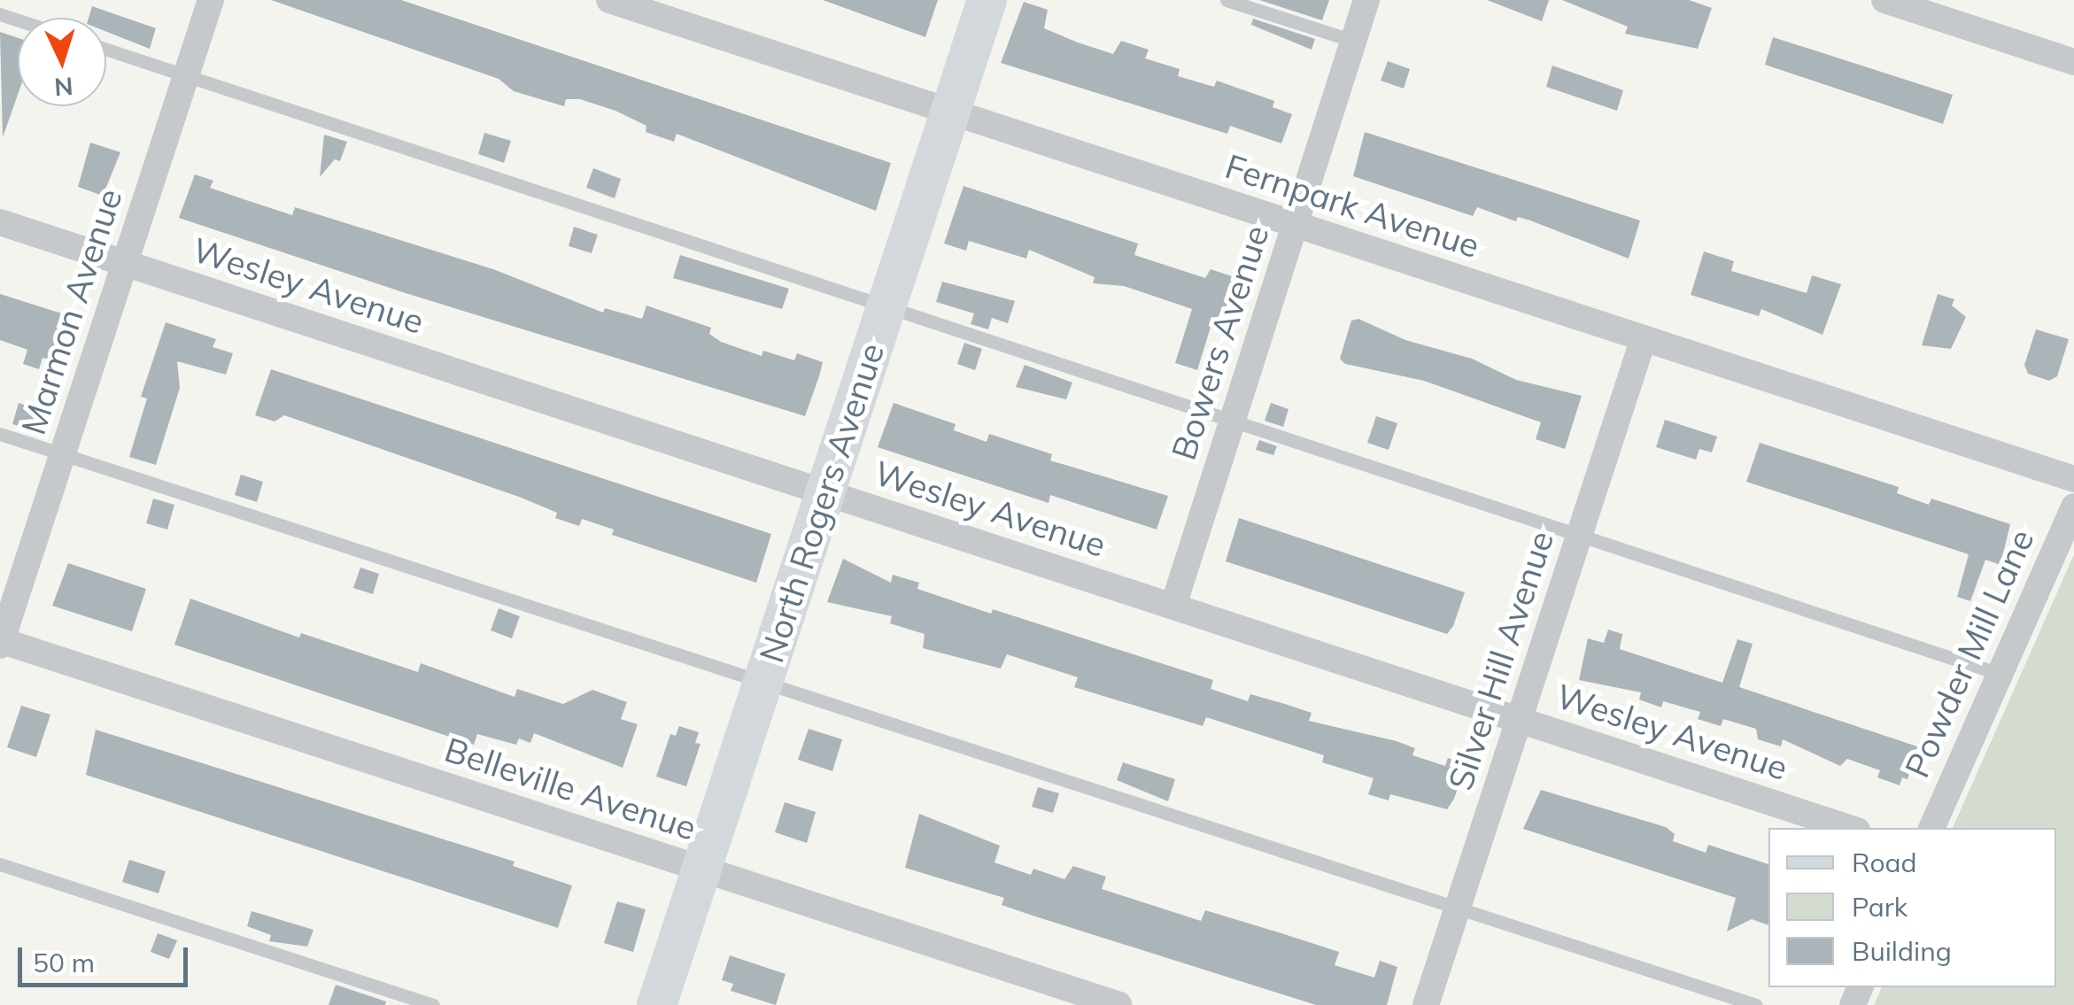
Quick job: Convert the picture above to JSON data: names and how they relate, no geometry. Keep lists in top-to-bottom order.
{
  "streets": {
    "street": [
      "Fernpark Avenue",
      "Wesley Avenue",
      "Marmon Avenue",
      "Bowers Avenue",
      "North Rogers Avenue",
      "Powder Mill Lane",
      "Silver Hill Avenue",
      "Belleville Avenue"
    ]
  },
  "crossings": [
    ["Fernpark Avenue", "Bowers Avenue"],
    ["Fernpark Avenue", "North Rogers Avenue"],
    ["Fernpark Avenue", "Silver Hill Avenue"],
    ["Wesley Avenue", "Marmon Avenue"],
    ["Wesley Avenue", "Bowers Avenue"],
    ["Wesley Avenue", "North Rogers Avenue"],
    ["Wesley Avenue", "Silver Hill Avenue"],
    ["Marmon Avenue", "Belleville Avenue"],
    ["North Rogers Avenue", "Belleville Avenue"]
  ],
  "legend": ["Road", "Park", "Building"],
  "scale_bar": "50 m",
  "north": "bottom"
}
